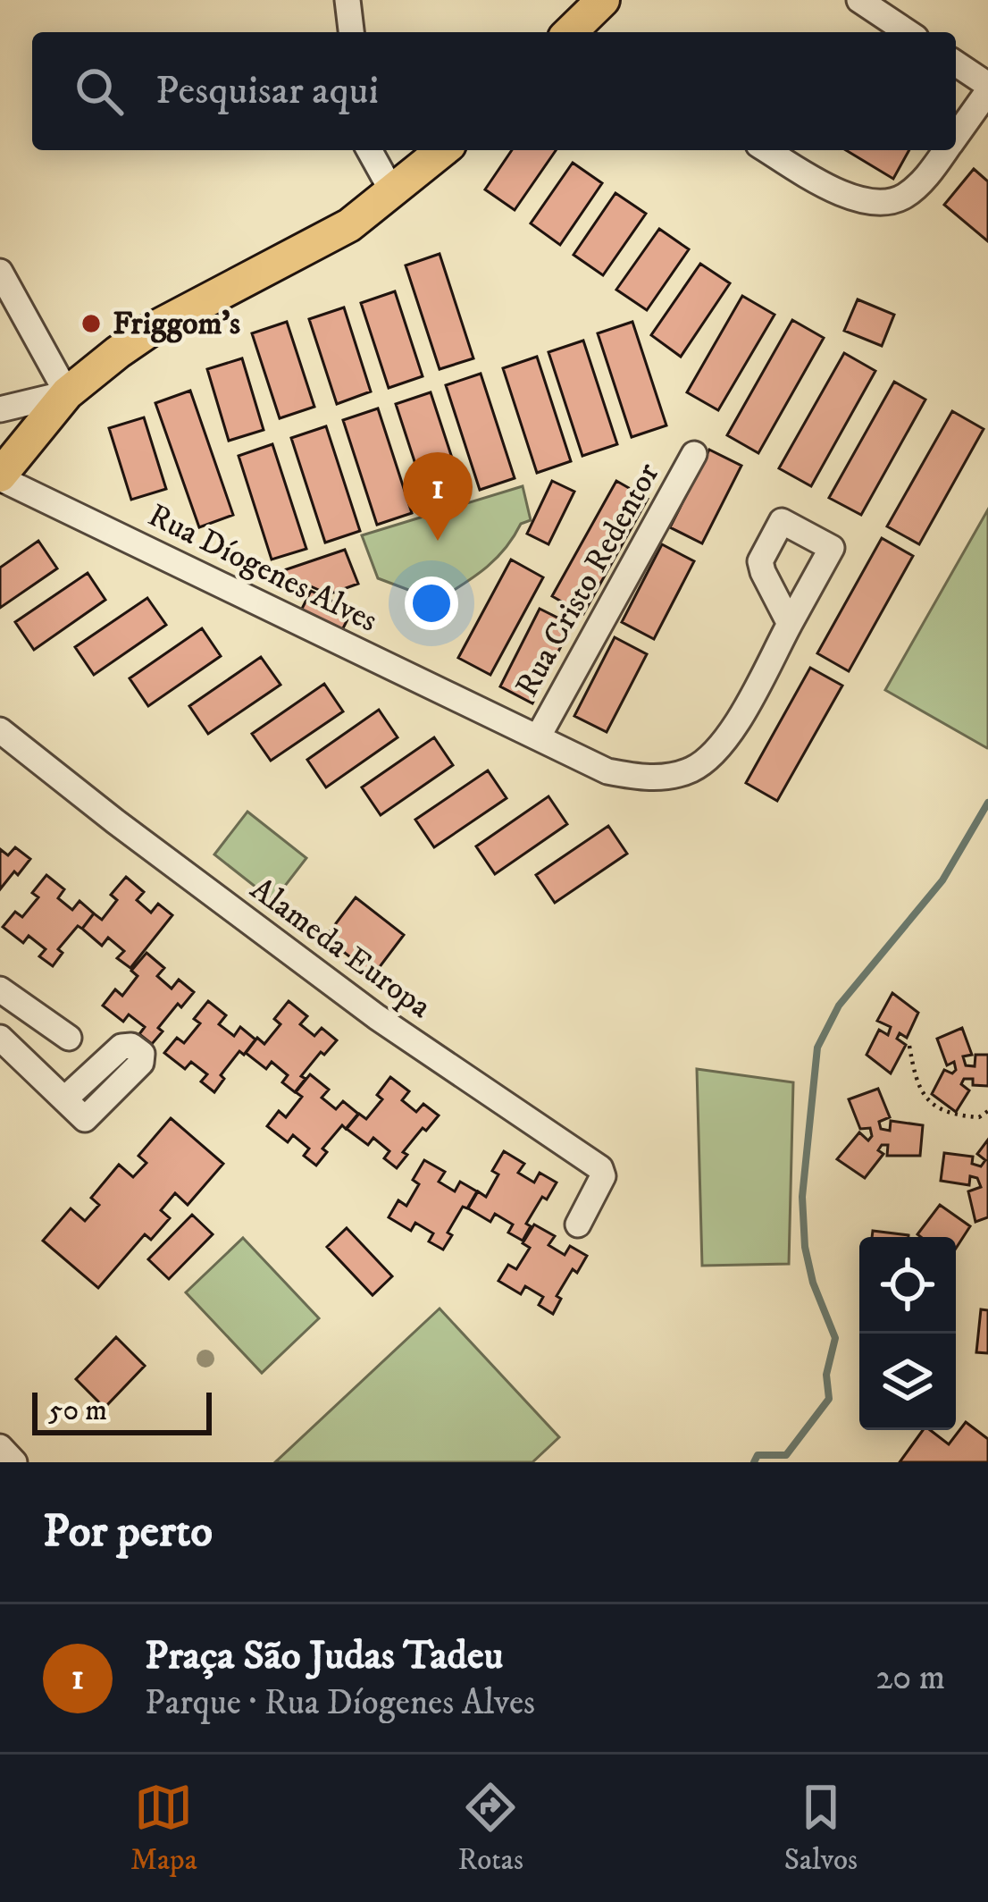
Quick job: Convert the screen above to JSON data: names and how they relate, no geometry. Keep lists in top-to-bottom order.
{
  "streets": {
    "street": ["Rua Díogenes Alves", "Rua Cristo Redentor", "Alameda Europa"]
  },
  "crossings": [
    ["Rua Díogenes Alves", "Rua Cristo Redentor"]
  ],
  "places": ["Friggom's"],
  "scale_bar": "50 m",
  "page": {
    "search": "Pesquisar aqui",
    "pins": "1",
    "scale": "50 m",
    "heading": "Por perto",
    "list": [
      {
        "mark": "1",
        "name": "Praça São Judas Tadeu",
        "note": "Parque · Rua Díogenes Alves",
        "value": "20 m"
      }
    ],
    "nav": ["Mapa", "Rotas", "Salvos"]
  }
}
